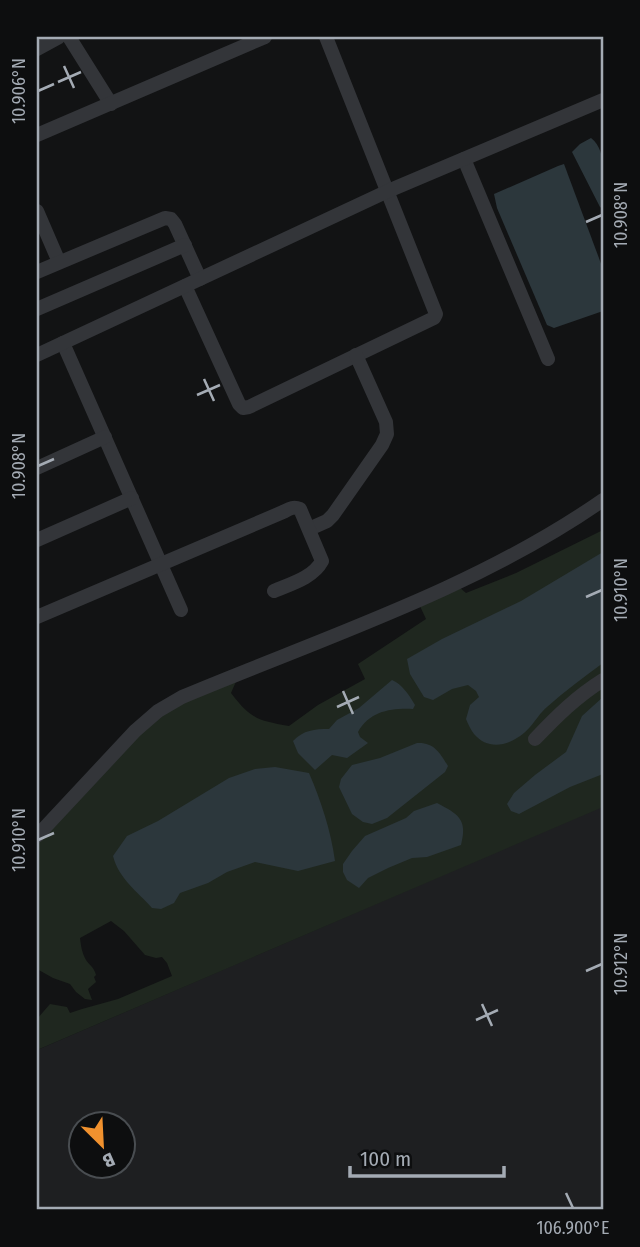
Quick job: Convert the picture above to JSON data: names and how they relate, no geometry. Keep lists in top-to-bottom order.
{
  "scale_bar": "100 m",
  "north": "bottom right",
  "coordinates": [
    "10.906°N",
    "10.908°N",
    "10.910°N",
    "10.912°N",
    "106.900°E"
  ]
}
